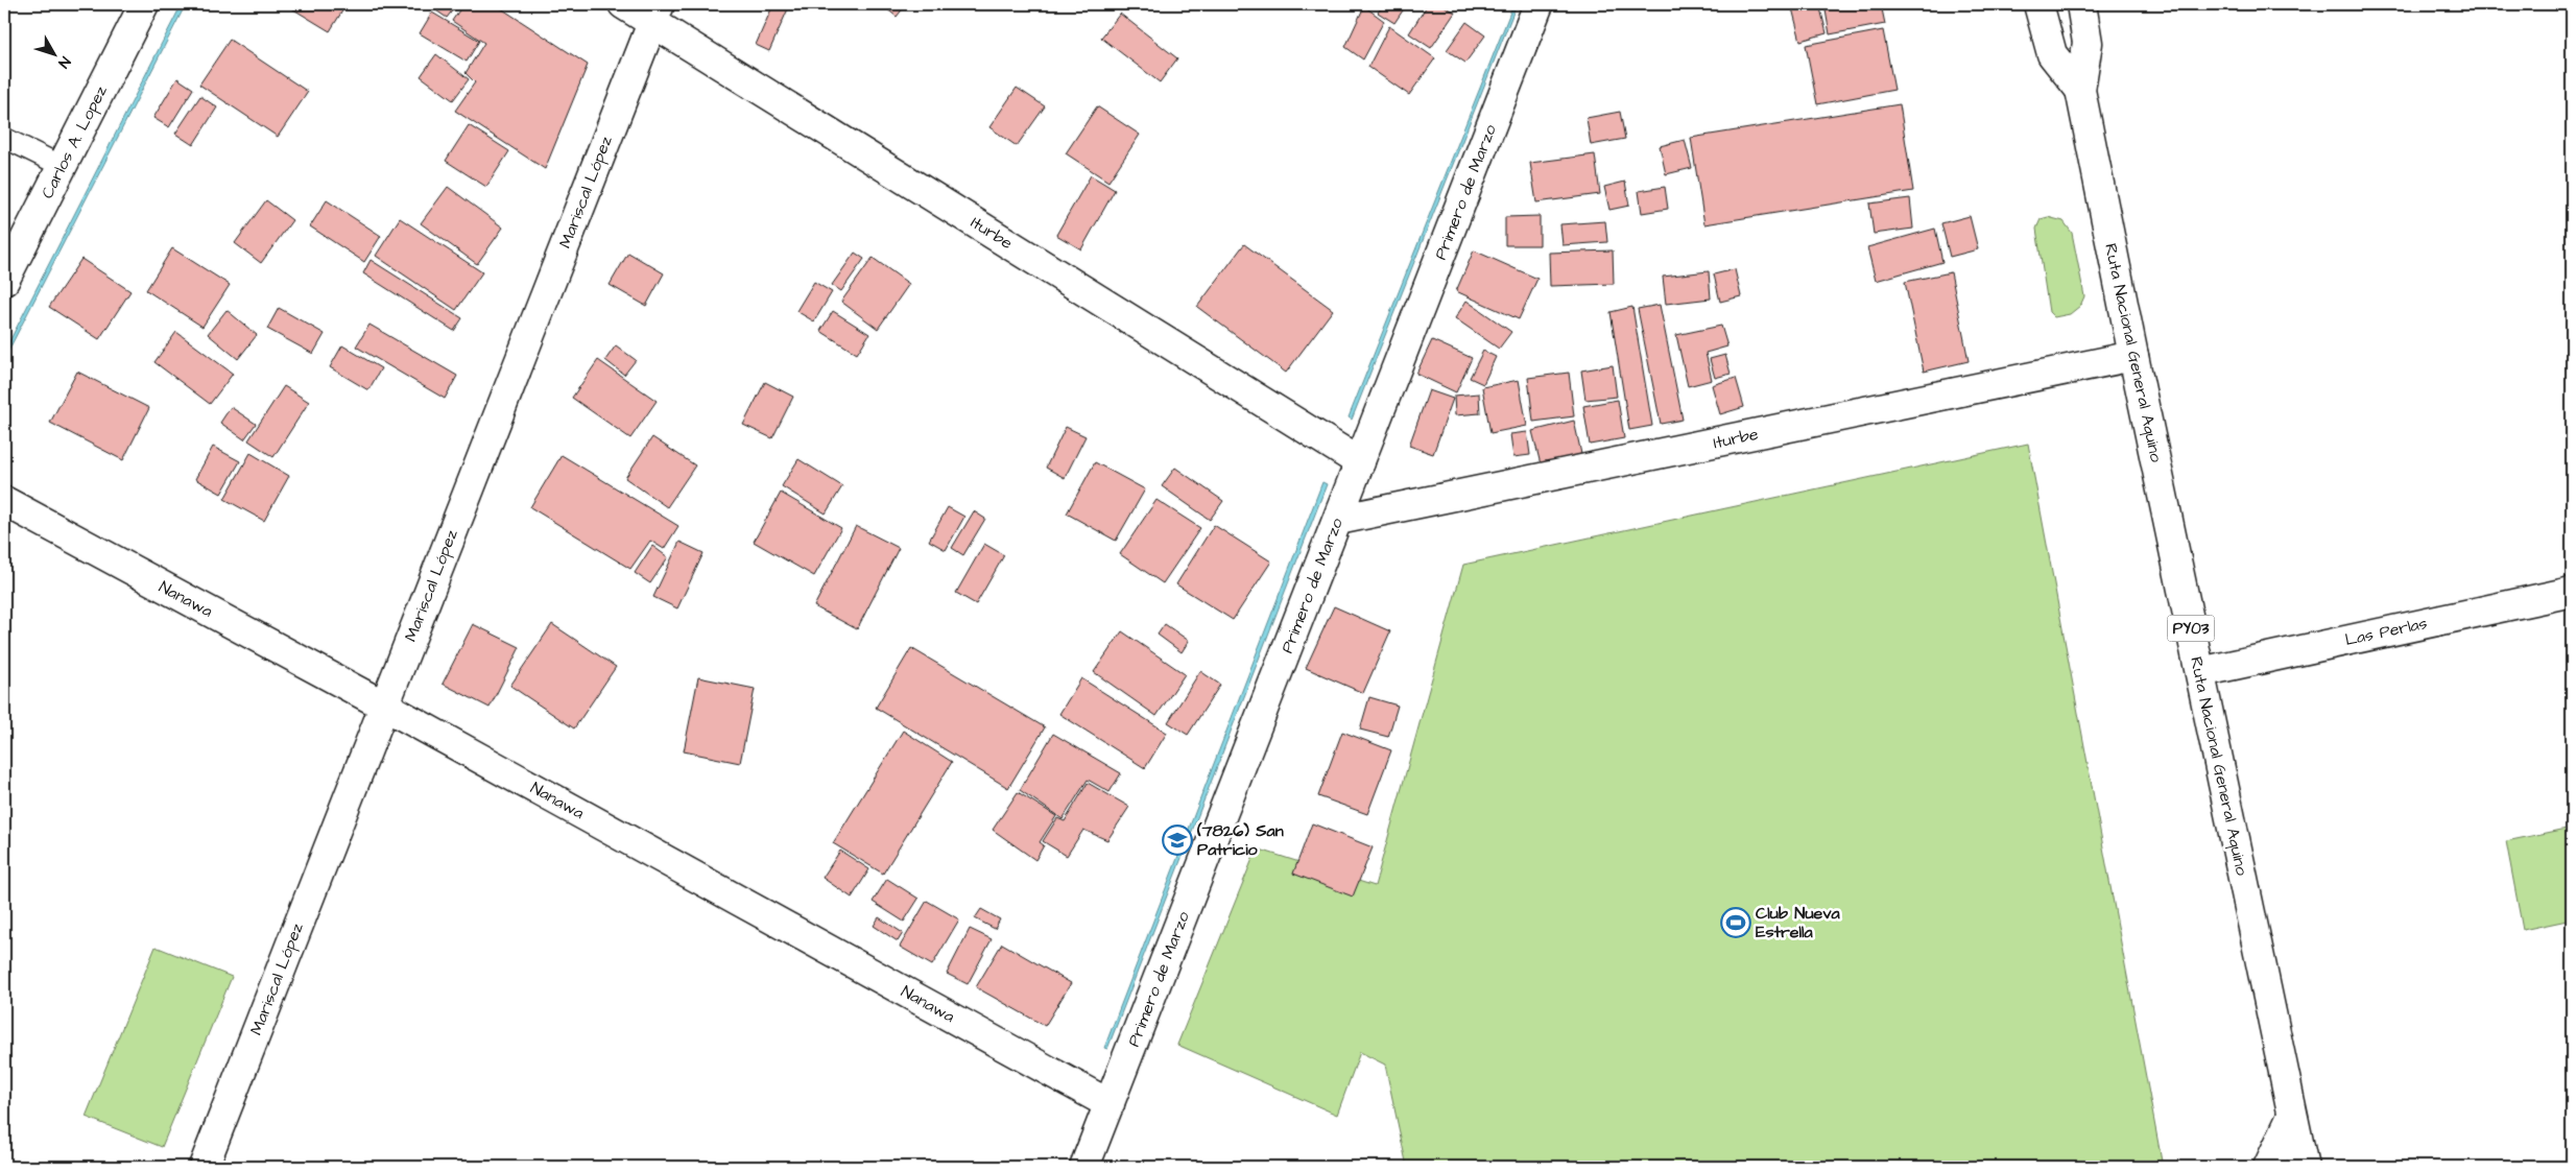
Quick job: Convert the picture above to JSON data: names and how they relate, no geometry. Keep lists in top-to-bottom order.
{
  "streets": {
    "main road": [
      "Carlos A. Lopez",
      "Mariscal López",
      "Primero de Marzo",
      "Iturbe",
      "Ruta Nacional General Aquino",
      "Nanawa",
      "PY03",
      "Las Perlas"
    ]
  },
  "crossings": [
    ["Mariscal López", "Iturbe"],
    ["Mariscal López", "Nanawa"],
    ["Primero de Marzo", "Iturbe"],
    ["Primero de Marzo", "Nanawa"],
    ["Iturbe", "Ruta Nacional General Aquino"],
    ["Ruta Nacional General Aquino", "Las Perlas"]
  ],
  "places": {
    "school or university": ["(7826) San Patricio"],
    "sports": ["Club Nueva Estrella"]
  },
  "north": "bottom right"
}
